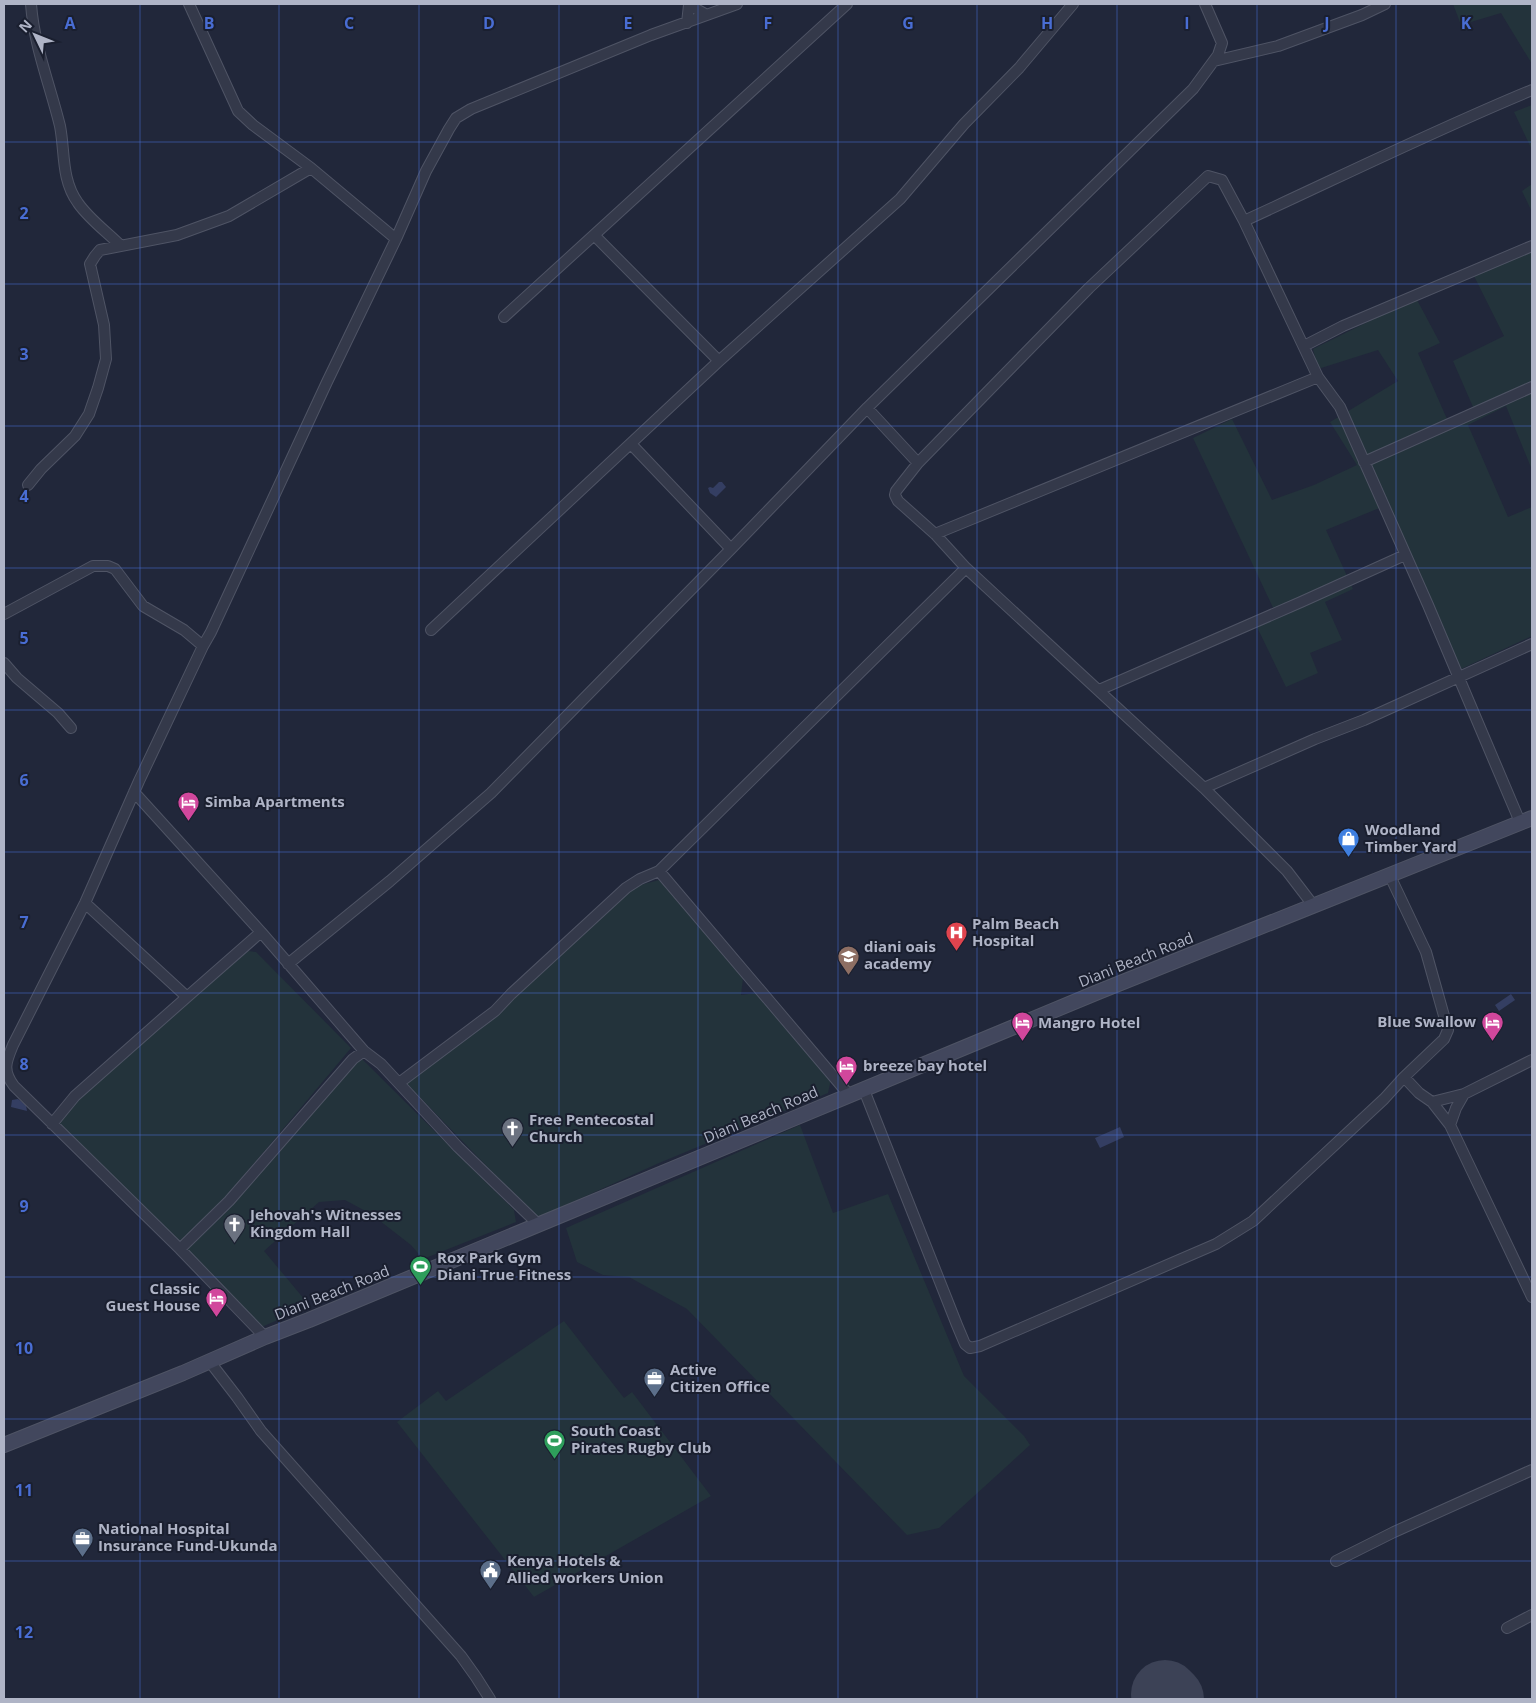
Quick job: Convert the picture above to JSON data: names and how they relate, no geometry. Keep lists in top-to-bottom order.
{
  "streets": {
    "main road": ["Diani Beach Road"]
  },
  "places": {
    "hotel": [
      "Simba Apartments",
      "Blue Swallow",
      "Mangro Hotel",
      "breeze bay hotel",
      "Classic Guest House"
    ],
    "shop": ["Woodland Timber Yard"],
    "hospital": ["Palm Beach Hospital"],
    "school or university": ["diani oais academy"],
    "church": ["Free Pentecostal Church", "Jehovah's Witnesses Kingdom Hall"],
    "sports": ["Rox Park Gym Diani True Fitness", "South Coast Pirates Rugby Club"],
    "office": ["Active Citizen Office", "National Hospital Insurance Fund-Ukunda"],
    "public building": ["Kenya Hotels & Allied workers Union"]
  },
  "north": "top left",
  "grid": {
    "columns": [
      "A",
      "B",
      "C",
      "D",
      "E",
      "F",
      "G",
      "H",
      "I",
      "J",
      "K"
    ],
    "rows": [
      "2",
      "3",
      "4",
      "5",
      "6",
      "7",
      "8",
      "9",
      "10",
      "11",
      "12"
    ]
  }
}
